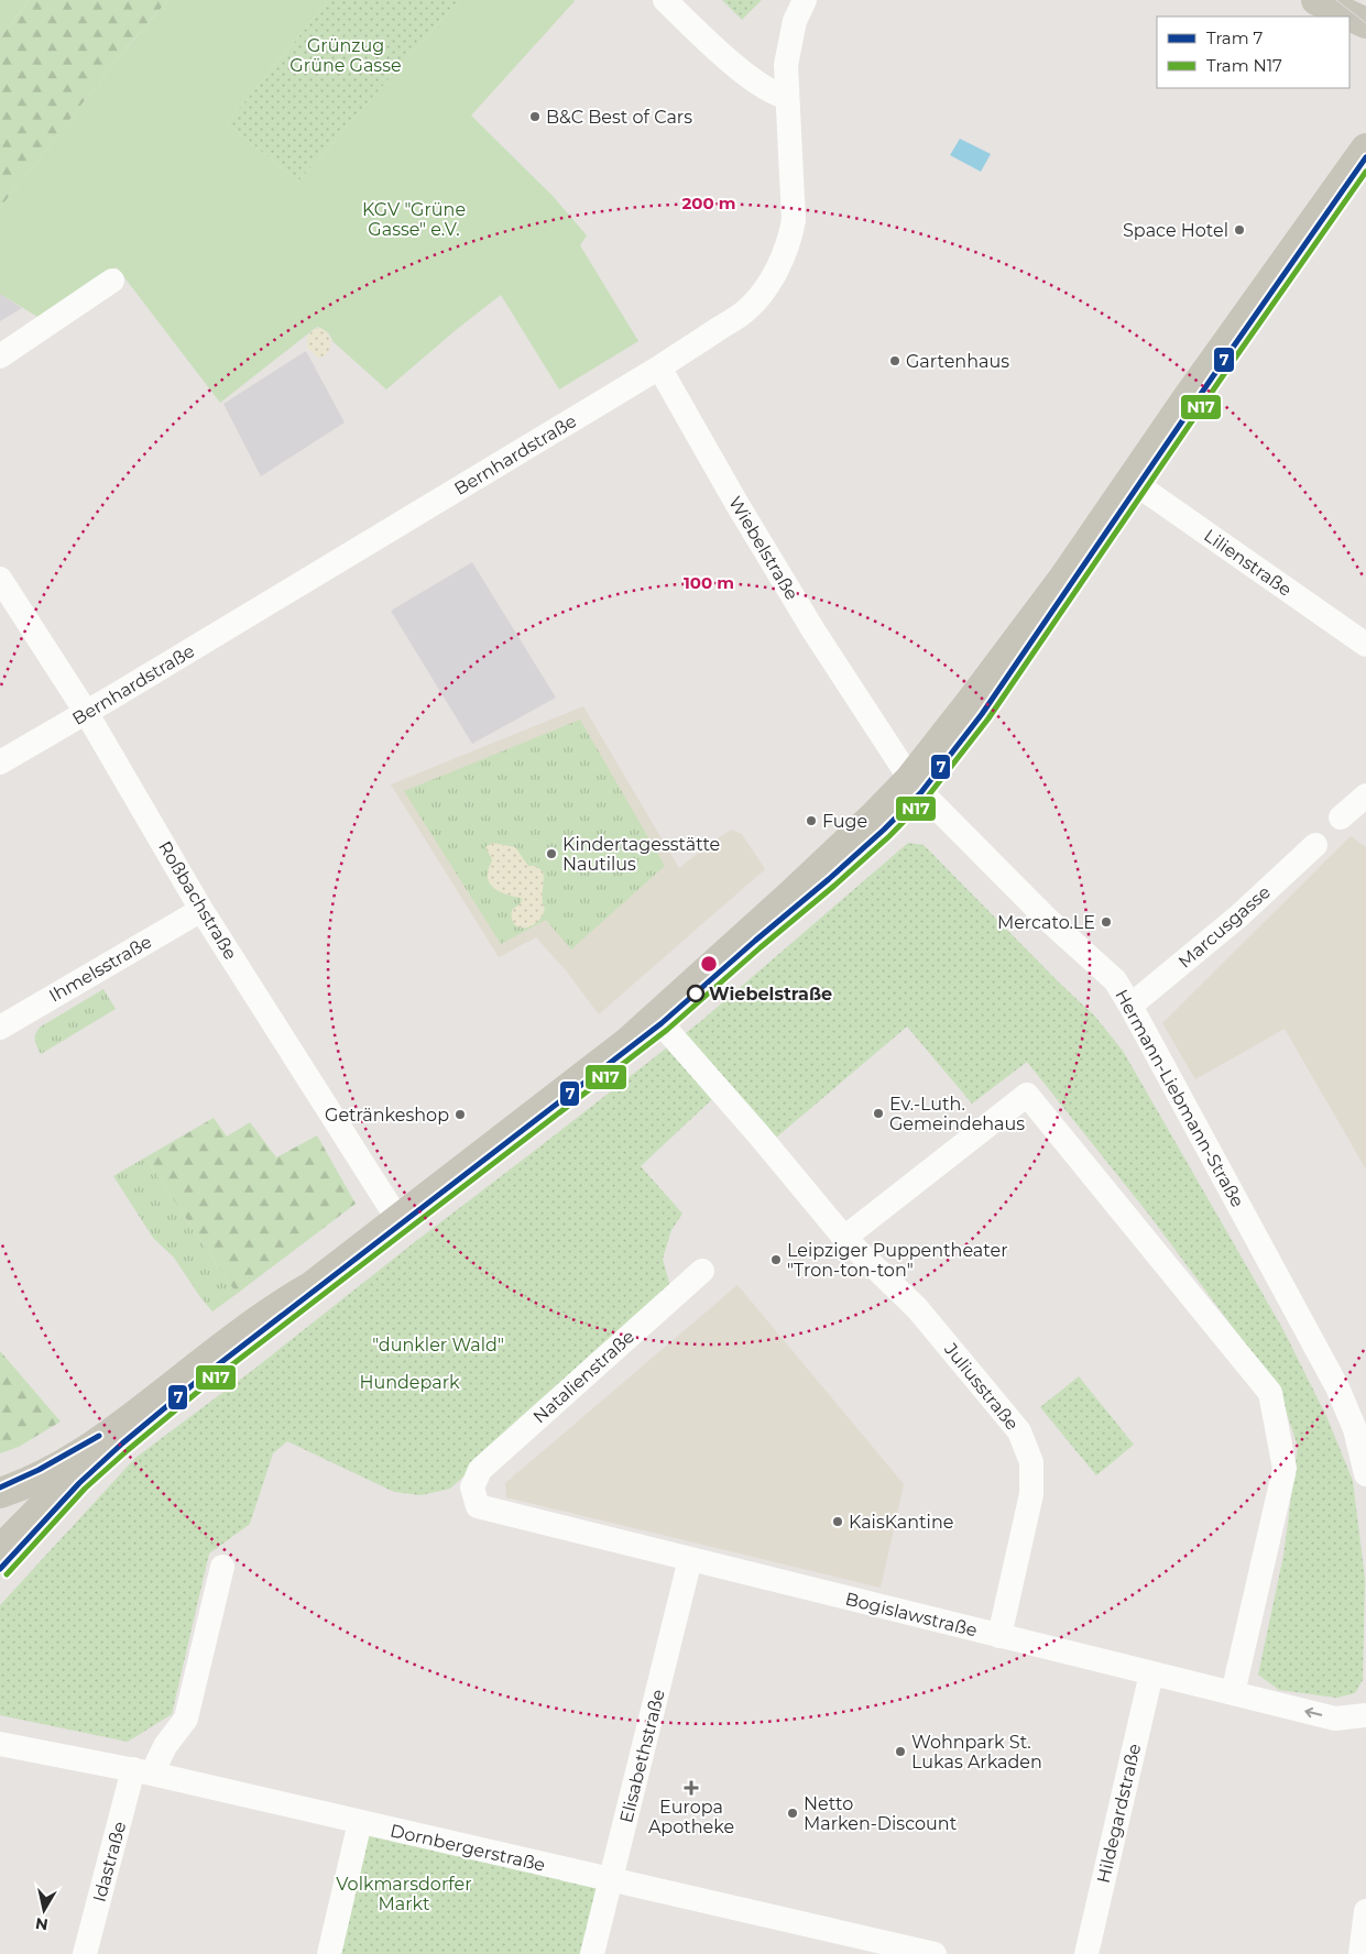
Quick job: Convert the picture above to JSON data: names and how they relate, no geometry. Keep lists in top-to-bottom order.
{
  "streets": {
    "street": [
      "Bernhardstraße",
      "Wiebelstraße",
      "Lilienstraße",
      "Roßbachstraße",
      "Marcusgasse",
      "Ihmelsstraße",
      "Hermann-Liebmann-Straße",
      "Natalienstraße",
      "Juliusstraße",
      "Bogislawstraße",
      "Elisabethstraße",
      "Hildegardstraße",
      "Dornbergerstraße",
      "Idastraße"
    ]
  },
  "crossings": [
    ["Bernhardstraße", "Wiebelstraße"],
    ["Bernhardstraße", "Roßbachstraße"],
    ["Wiebelstraße", "Hermann-Liebmann-Straße"],
    ["Roßbachstraße", "Ihmelsstraße"],
    ["Marcusgasse", "Hermann-Liebmann-Straße"],
    ["Natalienstraße", "Bogislawstraße"],
    ["Juliusstraße", "Bogislawstraße"],
    ["Bogislawstraße", "Elisabethstraße"],
    ["Bogislawstraße", "Hildegardstraße"],
    ["Elisabethstraße", "Dornbergerstraße"],
    ["Dornbergerstraße", "Idastraße"]
  ],
  "parks": [
    "Grünzug Grüne Gasse",
    "KGV \"Grüne Gasse\" e.V.",
    "\"dunkler Wald\"",
    "Hundepark",
    "Volkmarsdorfer Markt"
  ],
  "places": {
    "other": [
      "B&C Best of Cars",
      "Space Hotel",
      "Gartenhaus",
      "Fuge",
      "Kindertagesstätte Nautilus",
      "Mercato.LE",
      "Wiebelstraße",
      "Ev.-Luth. Gemeindehaus",
      "Getränkeshop",
      "Leipziger Puppentheater \"Tron-ton-ton\"",
      "KaisKantine",
      "Wohnpark St. Lukas Arkaden",
      "Netto Marken-Discount"
    ],
    "health": ["Europa Apotheke"]
  },
  "lines": ["tram line 7", "tram line N17"],
  "legend": ["Tram 7", "Tram N17"],
  "north": "bottom",
  "rings": ["200 m", "100 m"]
}
